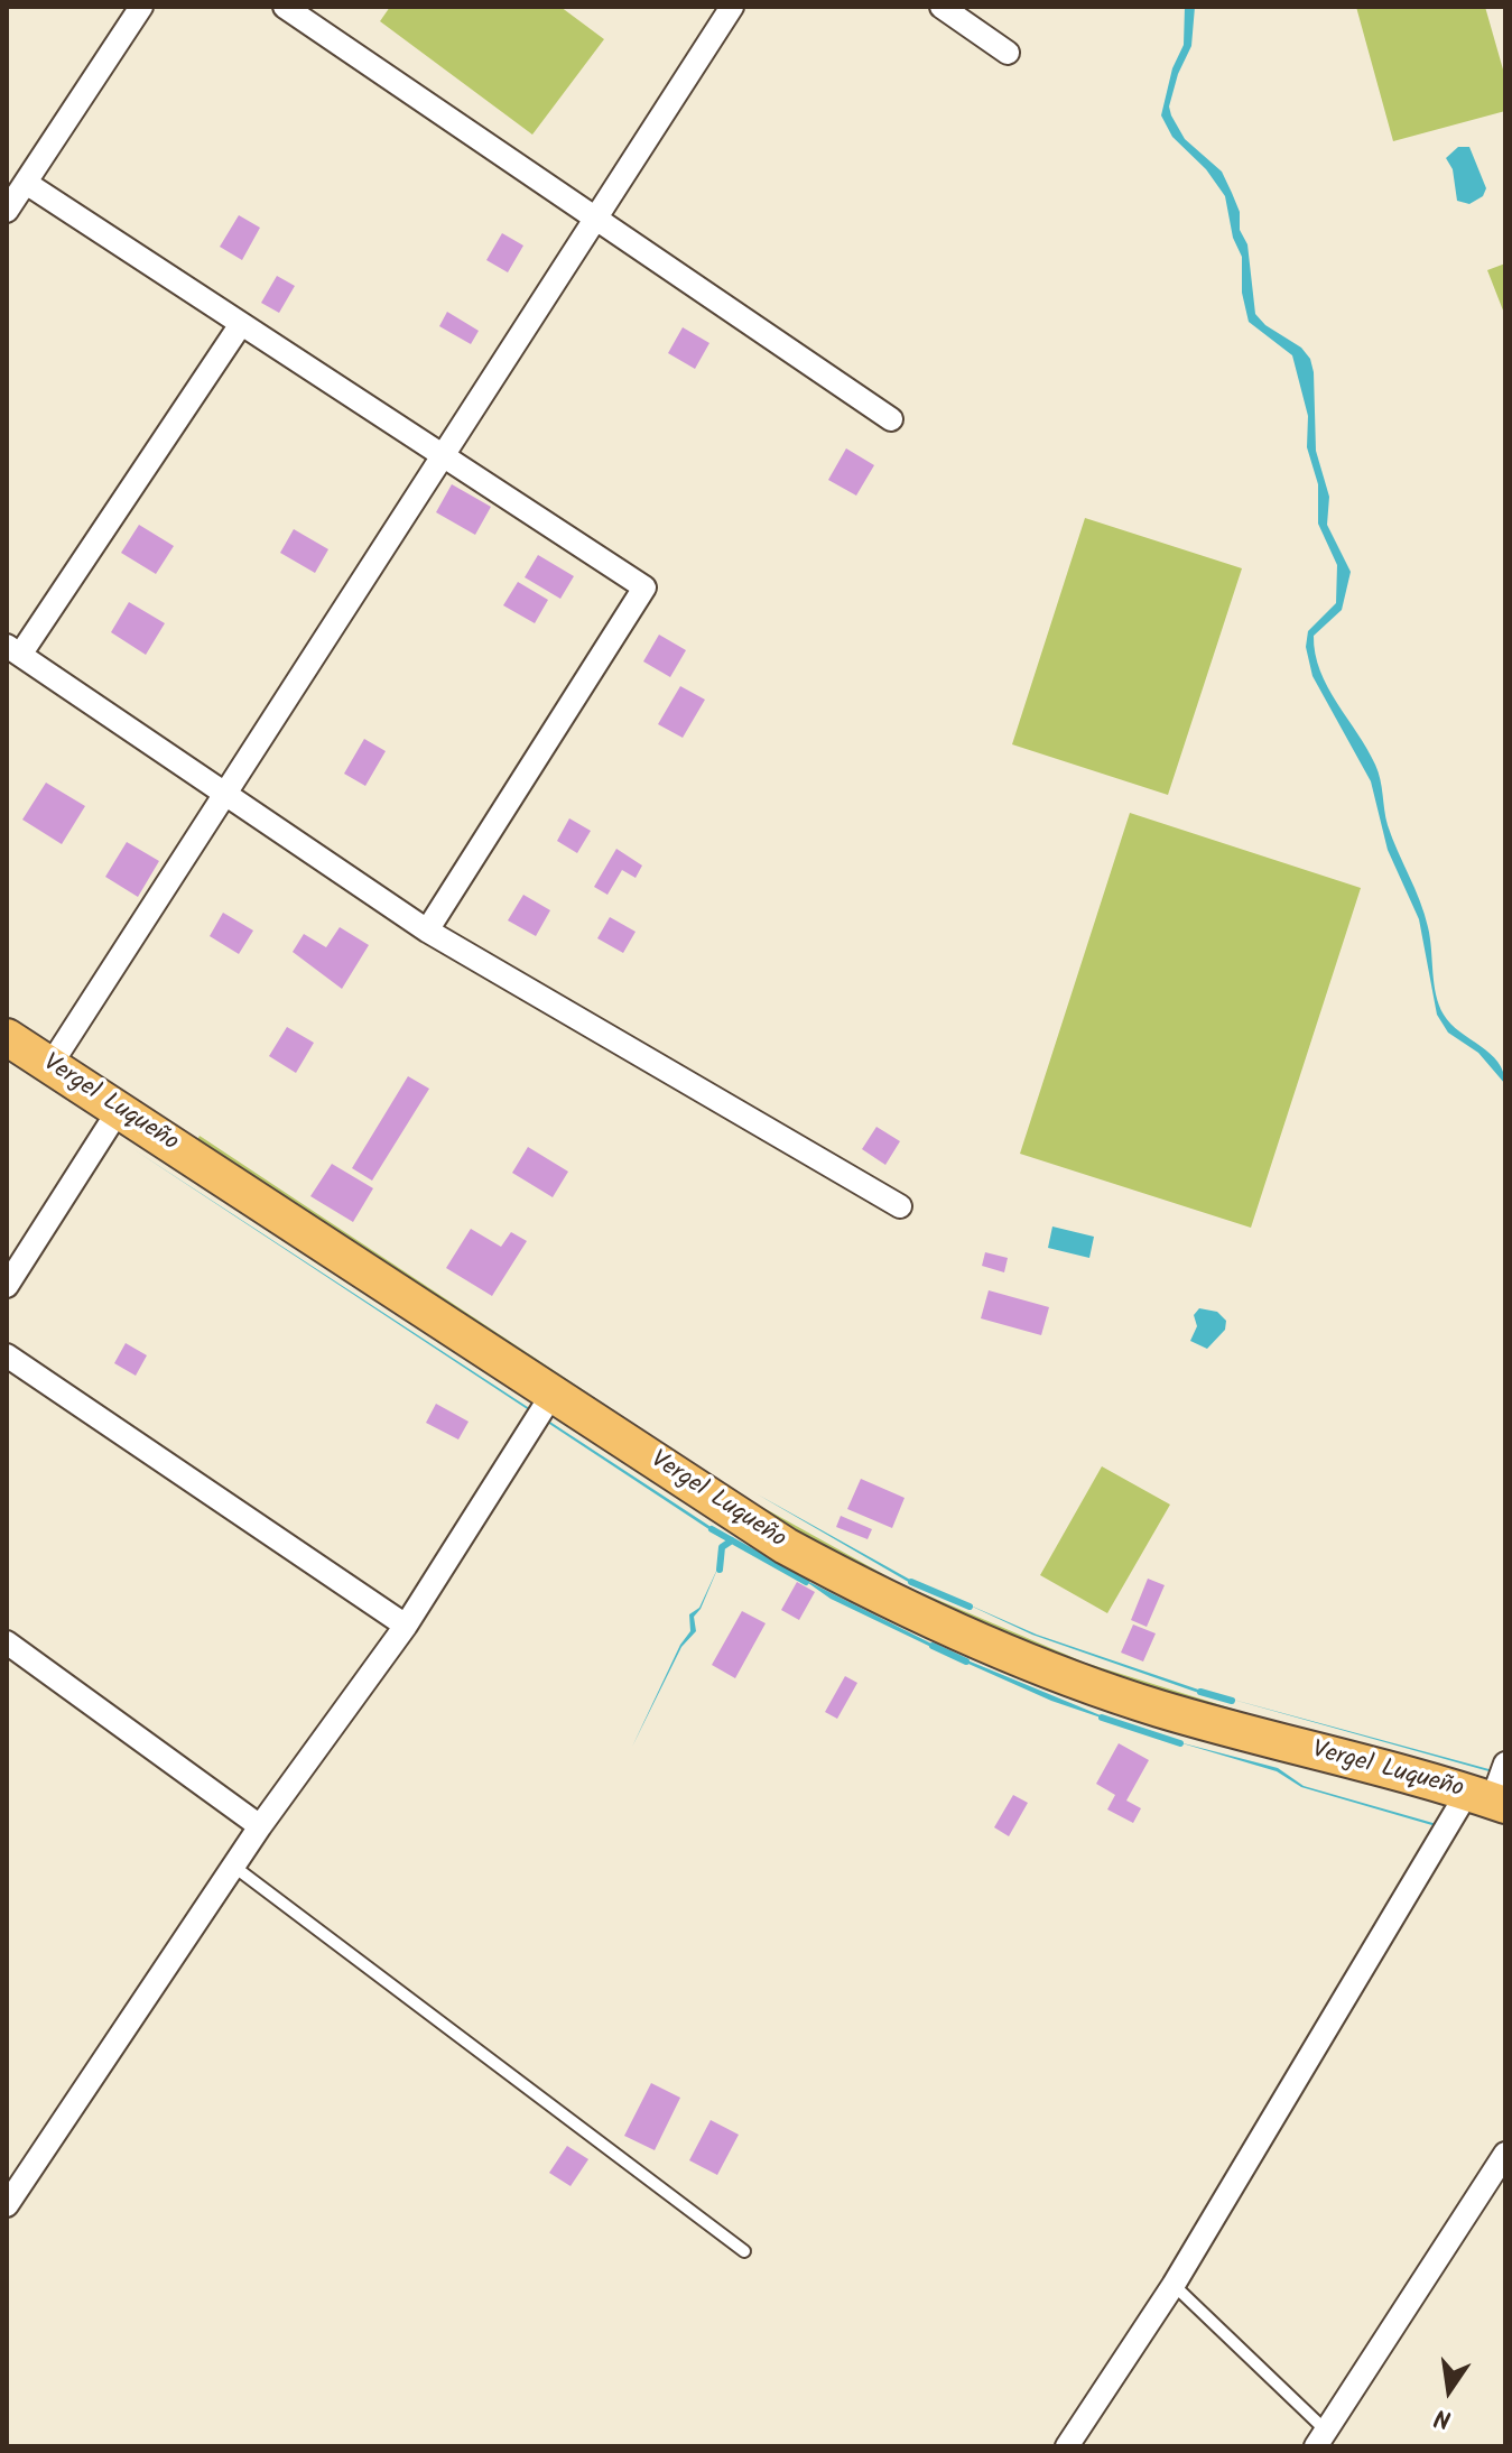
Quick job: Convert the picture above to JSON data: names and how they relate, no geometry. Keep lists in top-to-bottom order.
{
  "streets": {
    "main road": ["Vergel Luqueño"]
  },
  "north": "bottom"
}
